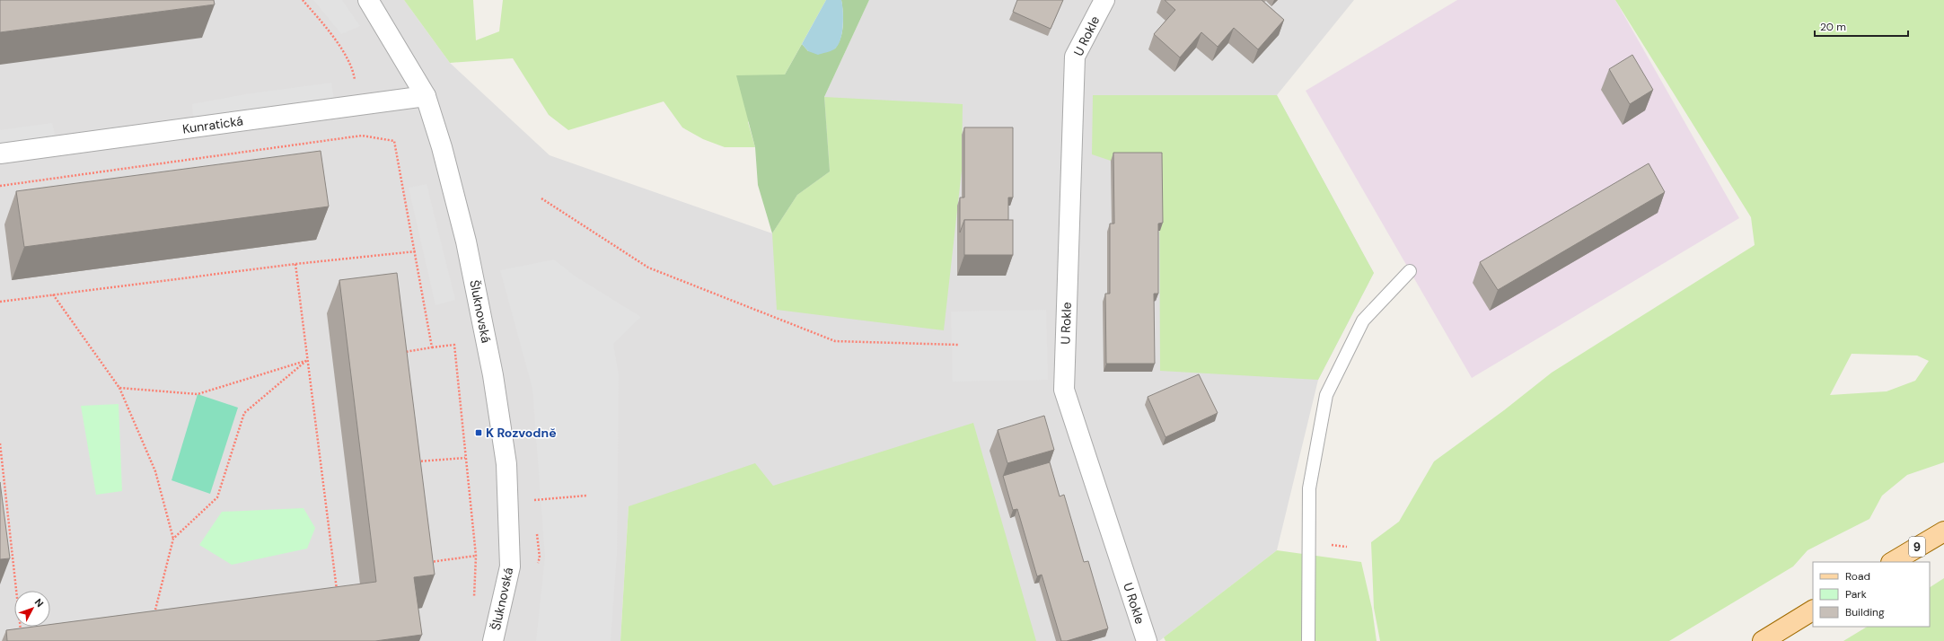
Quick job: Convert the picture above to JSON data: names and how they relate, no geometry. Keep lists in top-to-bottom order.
{
  "streets": {
    "main road": ["9"],
    "street": ["U Rokle", "Kunratická", "Šluknovská"]
  },
  "crossings": [
    ["Kunratická", "Šluknovská"]
  ],
  "places": {
    "transit": ["K Rozvodně"]
  },
  "legend": ["Road", "Park", "Building"],
  "scale_bar": "20 m",
  "north": "top right"
}
